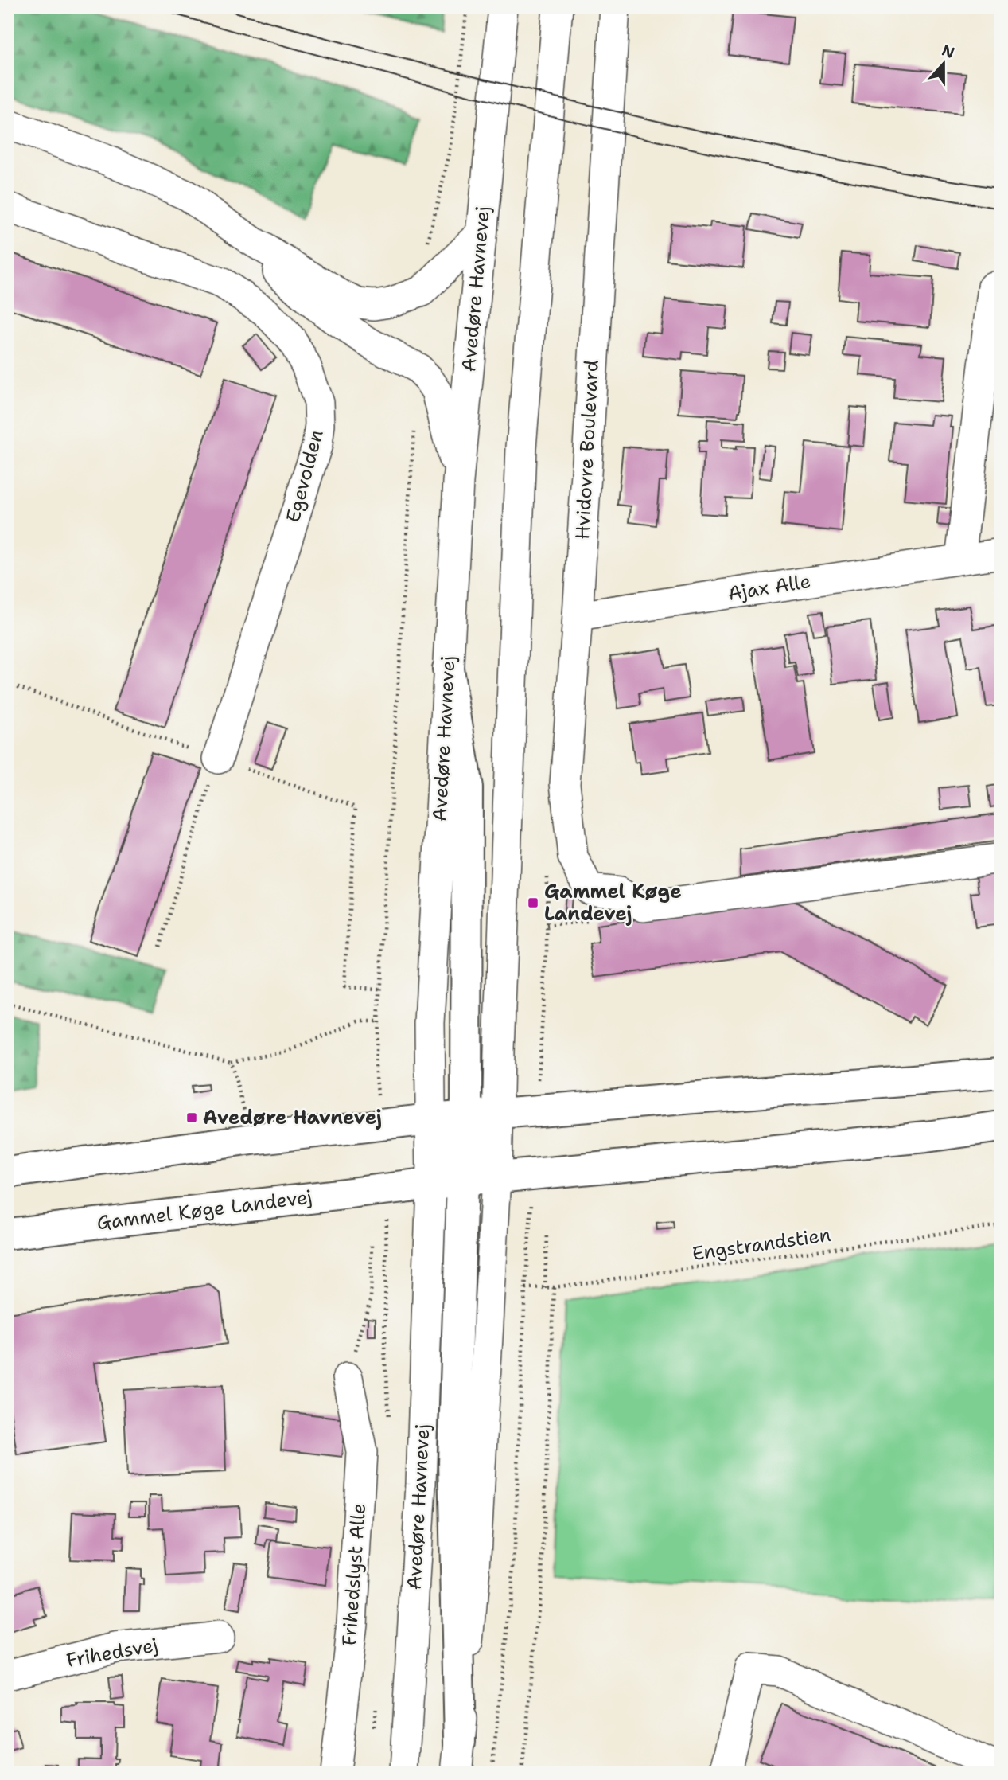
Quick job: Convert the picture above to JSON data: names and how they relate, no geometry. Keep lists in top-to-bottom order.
{
  "streets": {
    "main road": ["Gammel Køge Landevej"],
    "street": [
      "Avedøre Havnevej",
      "Hvidovre Boulevard",
      "Egevolden",
      "Ajax Alle",
      "Frihedslyst Alle",
      "Frihedsvej"
    ],
    "path": ["Engstrandstien"]
  },
  "crossings": [
    ["Avedøre Havnevej", "Gammel Køge Landevej"],
    ["Hvidovre Boulevard", "Ajax Alle"]
  ],
  "places": {
    "transit": ["Gammel Køge Landevej", "Avedøre Havnevej"]
  },
  "north": "top"
}
